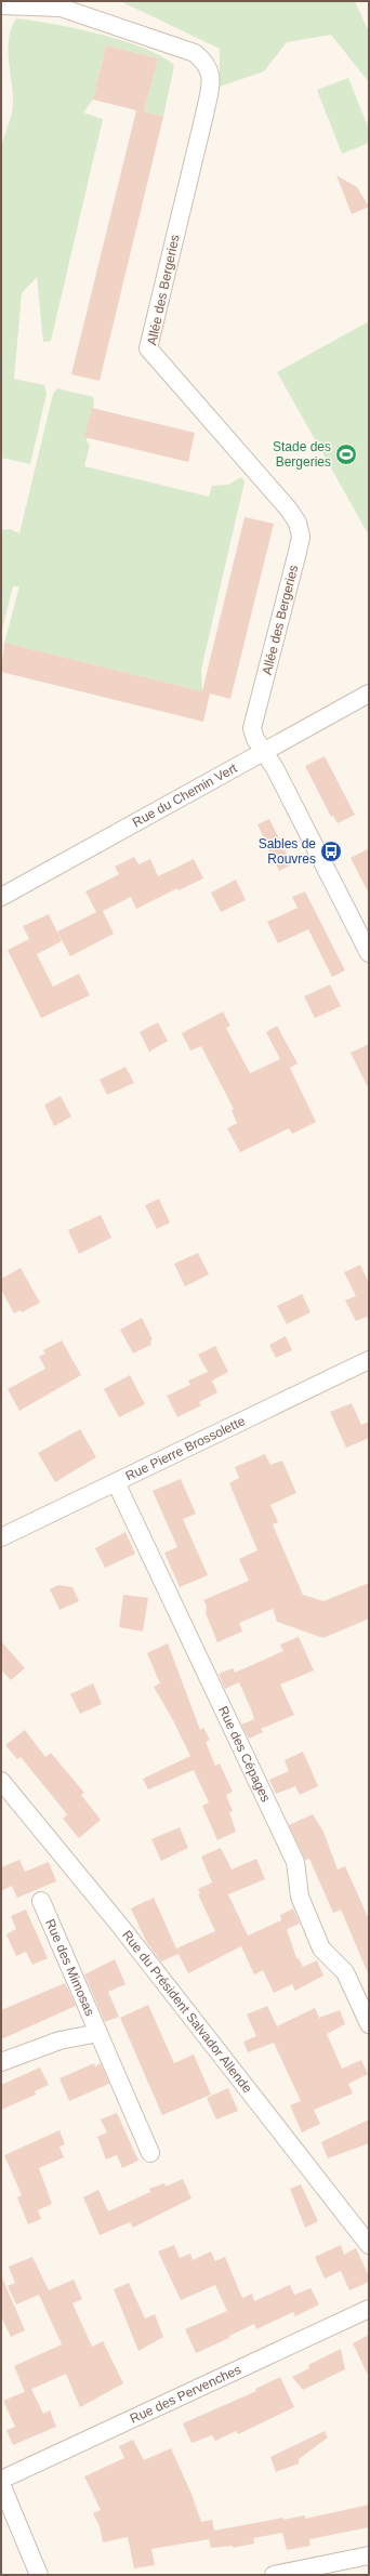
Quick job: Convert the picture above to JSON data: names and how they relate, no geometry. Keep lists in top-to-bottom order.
{
  "streets": {
    "street": [
      "Allée des Bergeries",
      "Rue du Chemin Vert",
      "Rue Pierre Brossolette",
      "Rue des Cépages",
      "Rue des Mimosas",
      "Rue du Président Salvador Allende",
      "Rue des Pervenches"
    ]
  },
  "crossings": [
    ["Allée des Bergeries", "Rue du Chemin Vert"],
    ["Rue Pierre Brossolette", "Rue des Cépages"]
  ],
  "places": {
    "sports": ["Stade des Bergeries"],
    "bus stop": ["Sables de Rouvres"]
  }
}
